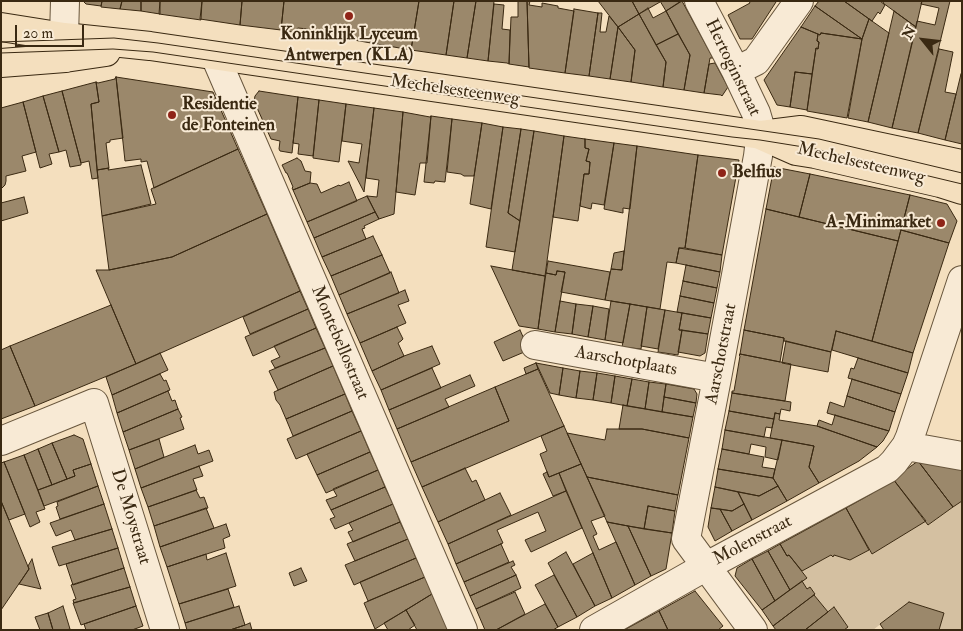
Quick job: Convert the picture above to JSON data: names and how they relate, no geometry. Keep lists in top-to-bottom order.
{
  "streets": {
    "main road": ["Mechelsesteenweg"],
    "street": [
      "Hertoginstraat",
      "Montebellostraat",
      "Aarschotstraat",
      "Aarschotplaats",
      "De Moystraat",
      "Molenstraat"
    ]
  },
  "crossings": [
    ["Hertoginstraat", "Mechelsesteenweg"],
    ["Hertoginstraat", "Aarschotstraat"],
    ["Mechelsesteenweg", "Montebellostraat"],
    ["Mechelsesteenweg", "Aarschotstraat"],
    ["Aarschotstraat", "Aarschotplaats"],
    ["Aarschotstraat", "Molenstraat"]
  ],
  "places": [
    "Koninklijk Lyceum Antwerpen (KLA)",
    "Residentie de Fonteinen",
    "Belfius",
    "A-Minimarket"
  ],
  "scale_bar": "20 m",
  "north": "top left"
}
